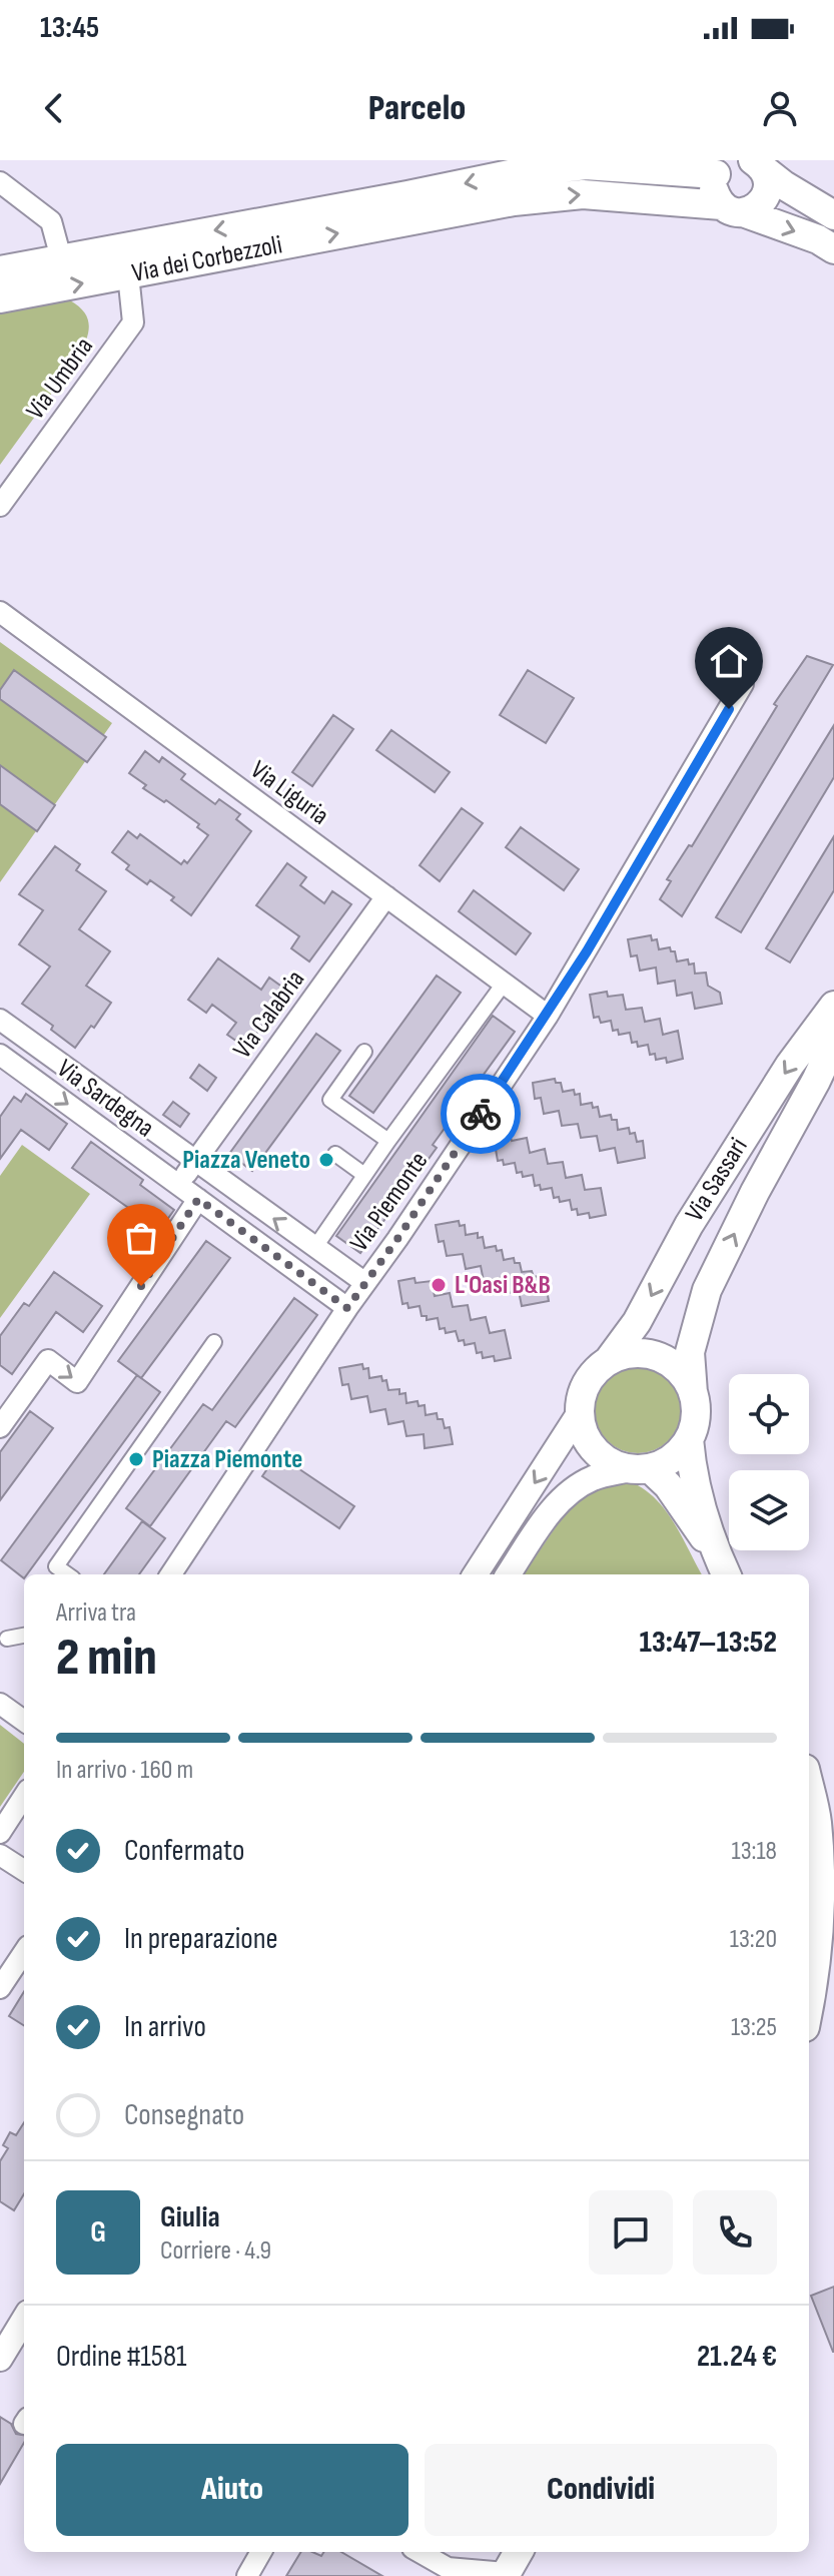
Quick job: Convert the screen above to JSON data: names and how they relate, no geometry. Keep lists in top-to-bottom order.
{
  "streets": {
    "main road": ["Via dei Corbezzoli", "Via Sassari"],
    "street": [
      "Via Umbria",
      "Via Liguria",
      "Via Calabria",
      "Via Sardegna",
      "Via Piemonte"
    ]
  },
  "crossings": [
    ["Via dei Corbezzoli", "Via Umbria"],
    ["Via Liguria", "Via Calabria"],
    ["Via Liguria", "Via Piemonte"],
    ["Via Calabria", "Via Sardegna"],
    ["Via Sardegna", "Via Piemonte"]
  ],
  "places": ["Piazza Veneto", "L'Oasi B&B", "Piazza Piemonte"],
  "page": {
    "status": "13:45",
    "header": "Parcelo",
    "heading": ["2 min", "Arriva tra", "13:47–13:52"],
    "panel": [
      "Giulia",
      "Corriere · 4.9",
      "Ordine #1581",
      "21.24 €"
    ],
    "bar": "In arrivo · 160 m",
    "list": [
      ["Confermato", "13:18"],
      ["In preparazione", "13:20"],
      ["In arrivo", "13:25"],
      "Consegnato"
    ],
    "round": "G",
    "buttons": ["Aiuto", "Condividi"]
  }
}
